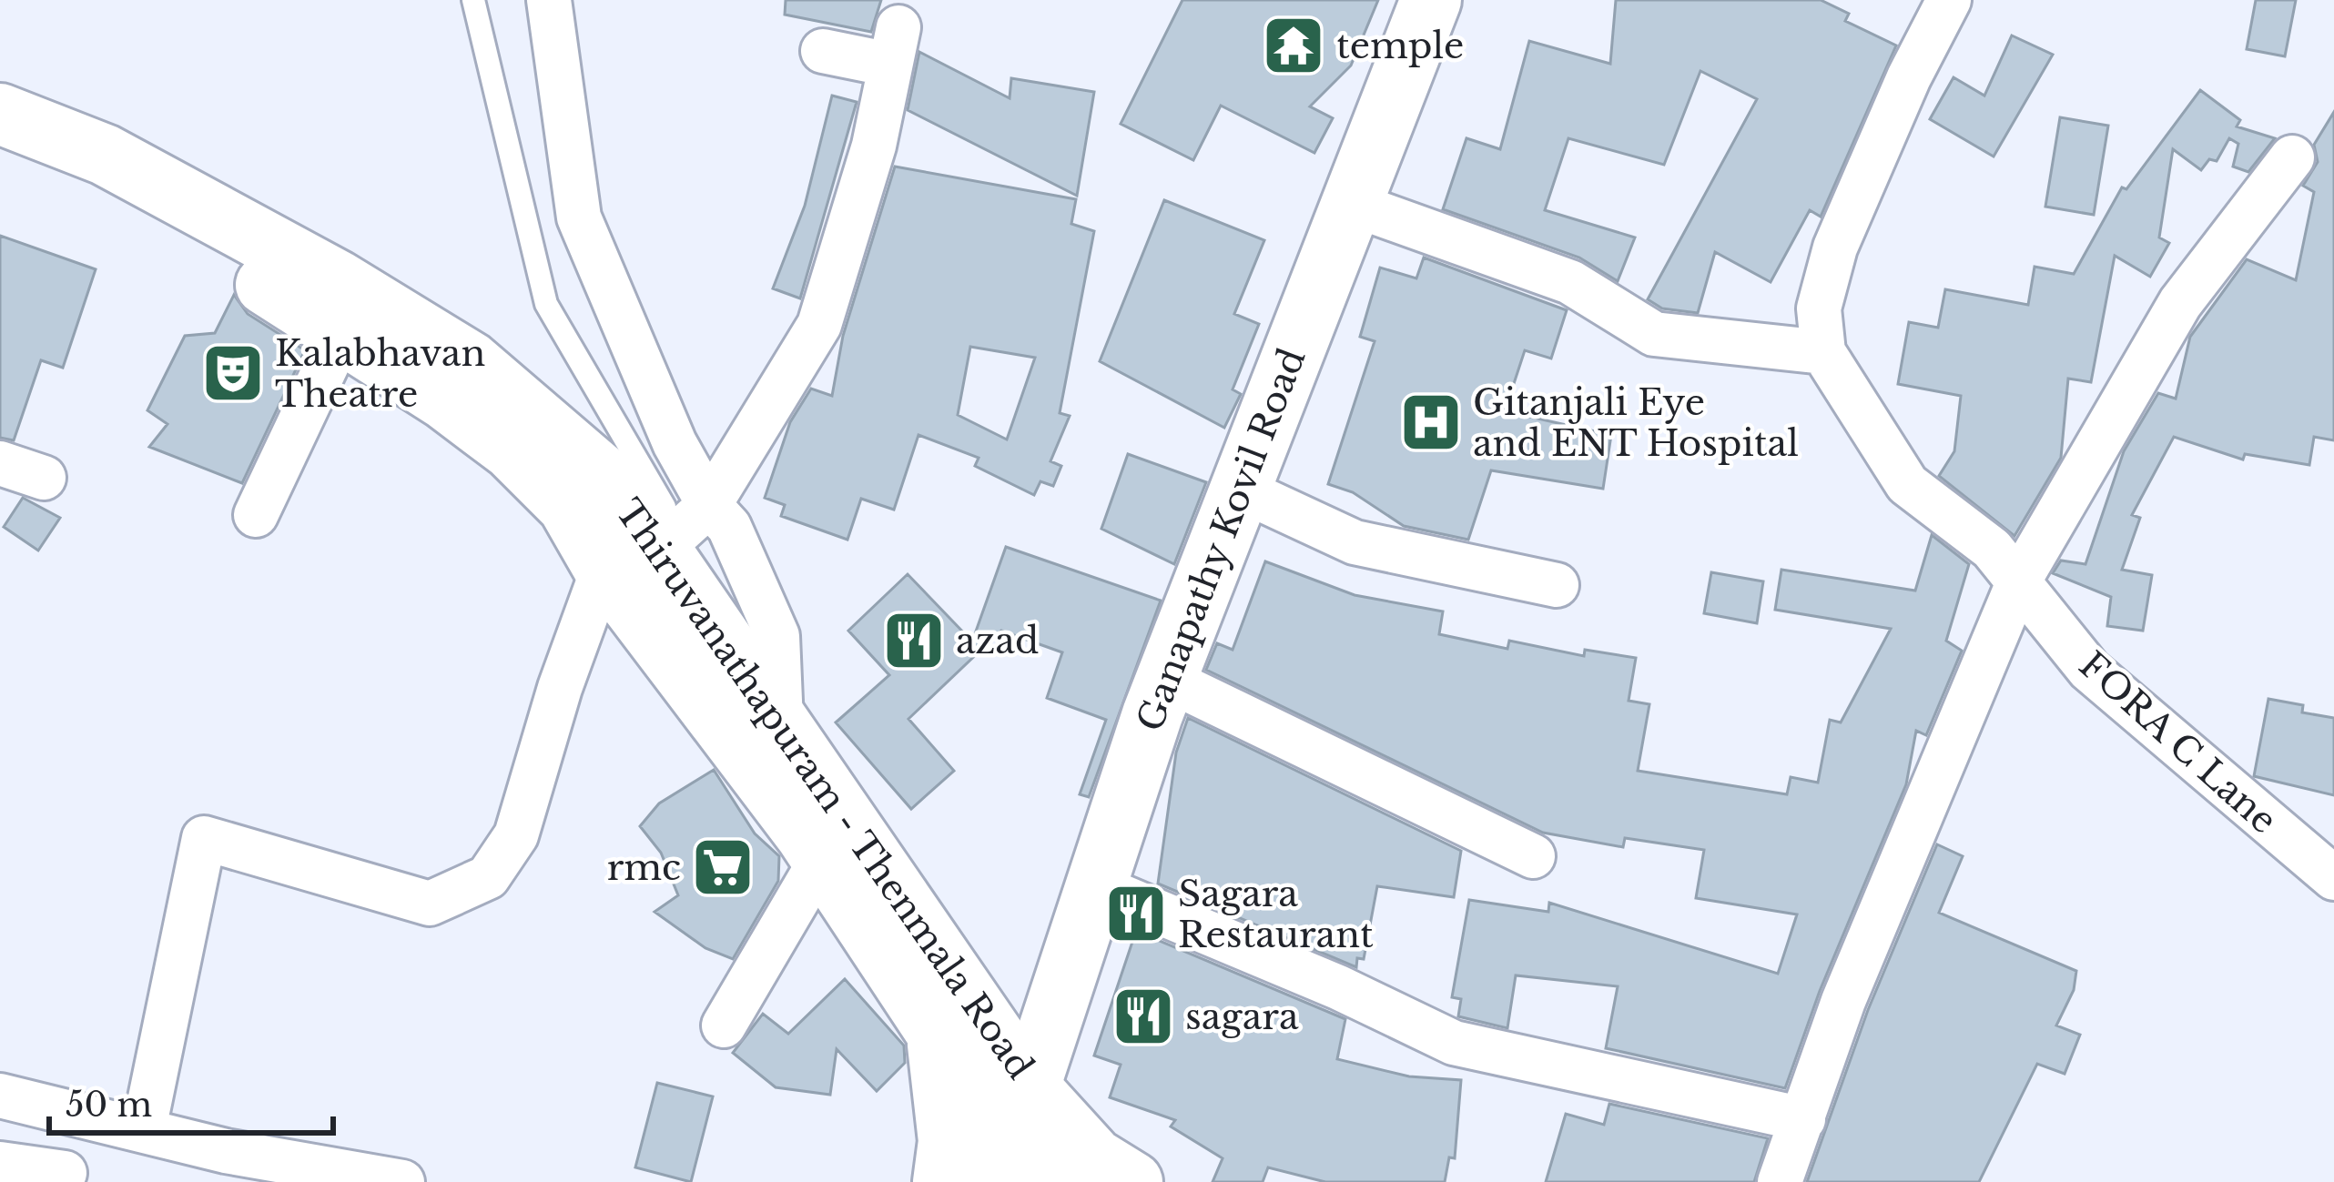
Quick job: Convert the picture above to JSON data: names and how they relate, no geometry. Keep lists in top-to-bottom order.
{
  "streets": {
    "main road": ["Ganapathy Kovil Road", "Thiruvanathapuram - Thenmala Road"],
    "street": ["FORA C Lane"]
  },
  "crossings": [
    ["Ganapathy Kovil Road", "Thiruvanathapuram - Thenmala Road"]
  ],
  "places": {
    "temple": ["temple"],
    "theatre": ["Kalabhavan Theatre"],
    "hospital": ["Gitanjali Eye and ENT Hospital"],
    "restaurant": ["azad", "Sagara Restaurant", "sagara"],
    "supermarket": ["rmc"]
  },
  "scale_bar": "50 m"
}
